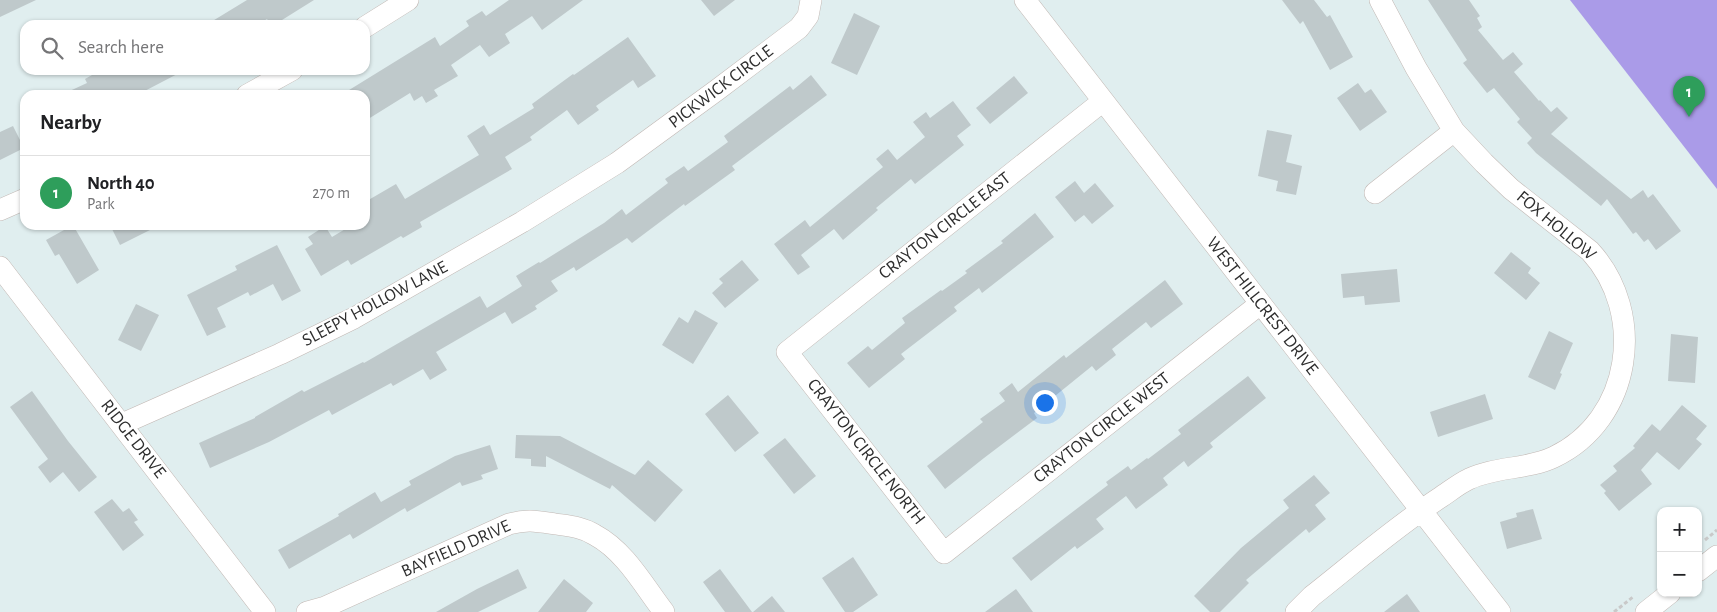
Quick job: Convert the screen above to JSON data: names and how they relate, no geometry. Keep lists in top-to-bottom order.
{
  "streets": {
    "street": [
      "PICKWICK CIRCLE",
      "CRAYTON CIRCLE EAST",
      "FOX HOLLOW",
      "SLEEPY HOLLOW LANE",
      "WEST HILLCREST DRIVE",
      "CRAYTON CIRCLE WEST",
      "RIDGE DRIVE",
      "CRAYTON CIRCLE NORTH",
      "BAYFIELD DRIVE"
    ]
  },
  "crossings": [
    ["PICKWICK CIRCLE", "SLEEPY HOLLOW LANE"],
    ["CRAYTON CIRCLE EAST", "WEST HILLCREST DRIVE"],
    ["CRAYTON CIRCLE EAST", "CRAYTON CIRCLE NORTH"],
    ["FOX HOLLOW", "WEST HILLCREST DRIVE"],
    ["SLEEPY HOLLOW LANE", "RIDGE DRIVE"],
    ["WEST HILLCREST DRIVE", "CRAYTON CIRCLE WEST"],
    ["CRAYTON CIRCLE WEST", "CRAYTON CIRCLE NORTH"]
  ],
  "page": {
    "search": "Search here",
    "pins": "1",
    "heading": "Nearby",
    "list": [
      {
        "mark": "1",
        "name": "North 40",
        "note": "Park",
        "value": "270 m"
      }
    ],
    "map_buttons": ["+", "−"]
  }
}
